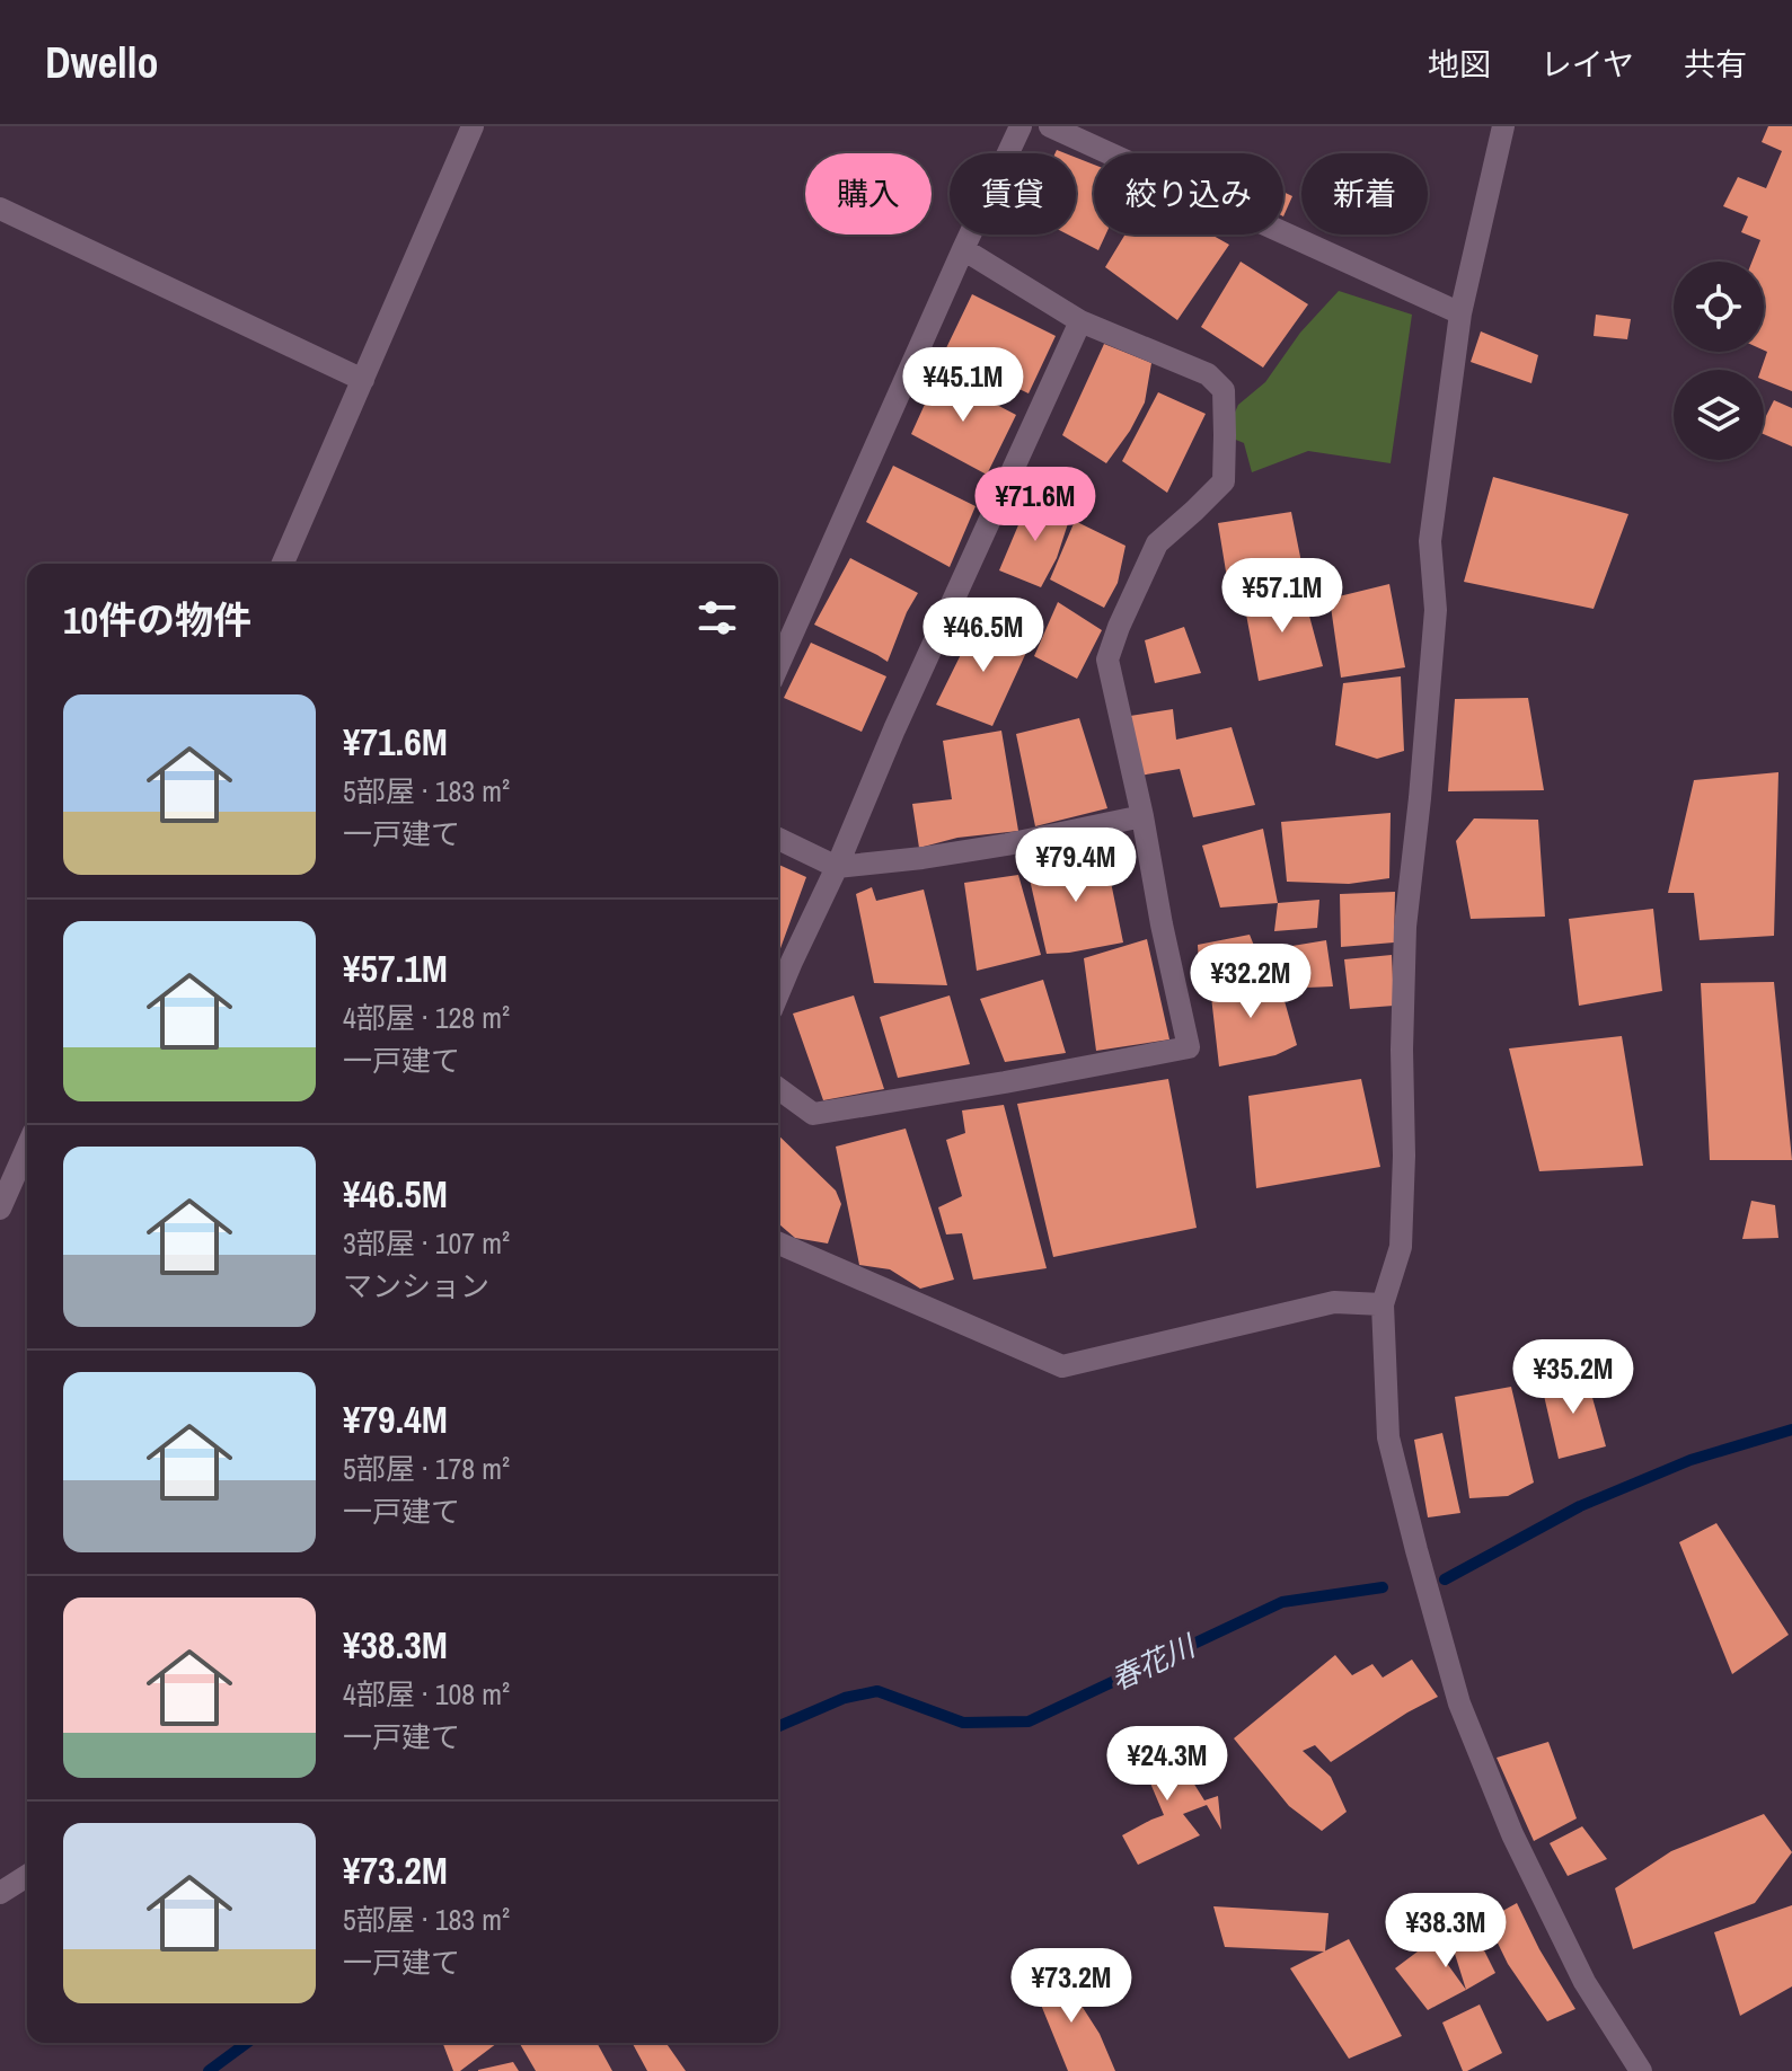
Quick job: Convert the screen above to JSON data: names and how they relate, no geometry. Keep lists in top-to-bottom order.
{
  "water": ["春花川"],
  "page": {
    "header": "Dwello",
    "nav": ["地図", "レイヤ", "共有"],
    "chip": [
      "購入",
      "賃貸",
      "絞り込み",
      "新着"
    ],
    "price": [
      "¥45.1M",
      "¥71.6M",
      "¥57.1M",
      "¥46.5M",
      "¥79.4M",
      "¥32.2M",
      "¥35.2M",
      "¥24.3M",
      "¥38.3M",
      "¥73.2M"
    ],
    "heading": "10件の物件",
    "list": [
      {
        "name": "¥71.6M",
        "note": "5部屋 · 183 m² · 一戸建て"
      },
      {
        "name": "¥57.1M",
        "note": "4部屋 · 128 m² · 一戸建て"
      },
      {
        "name": "¥46.5M",
        "note": "3部屋 · 107 m² · マンション"
      },
      {
        "name": "¥79.4M",
        "note": "5部屋 · 178 m² · 一戸建て"
      },
      {
        "name": "¥38.3M",
        "note": "4部屋 · 108 m² · 一戸建て"
      },
      {
        "name": "¥73.2M",
        "note": "5部屋 · 183 m² · 一戸建て"
      }
    ]
  }
}
